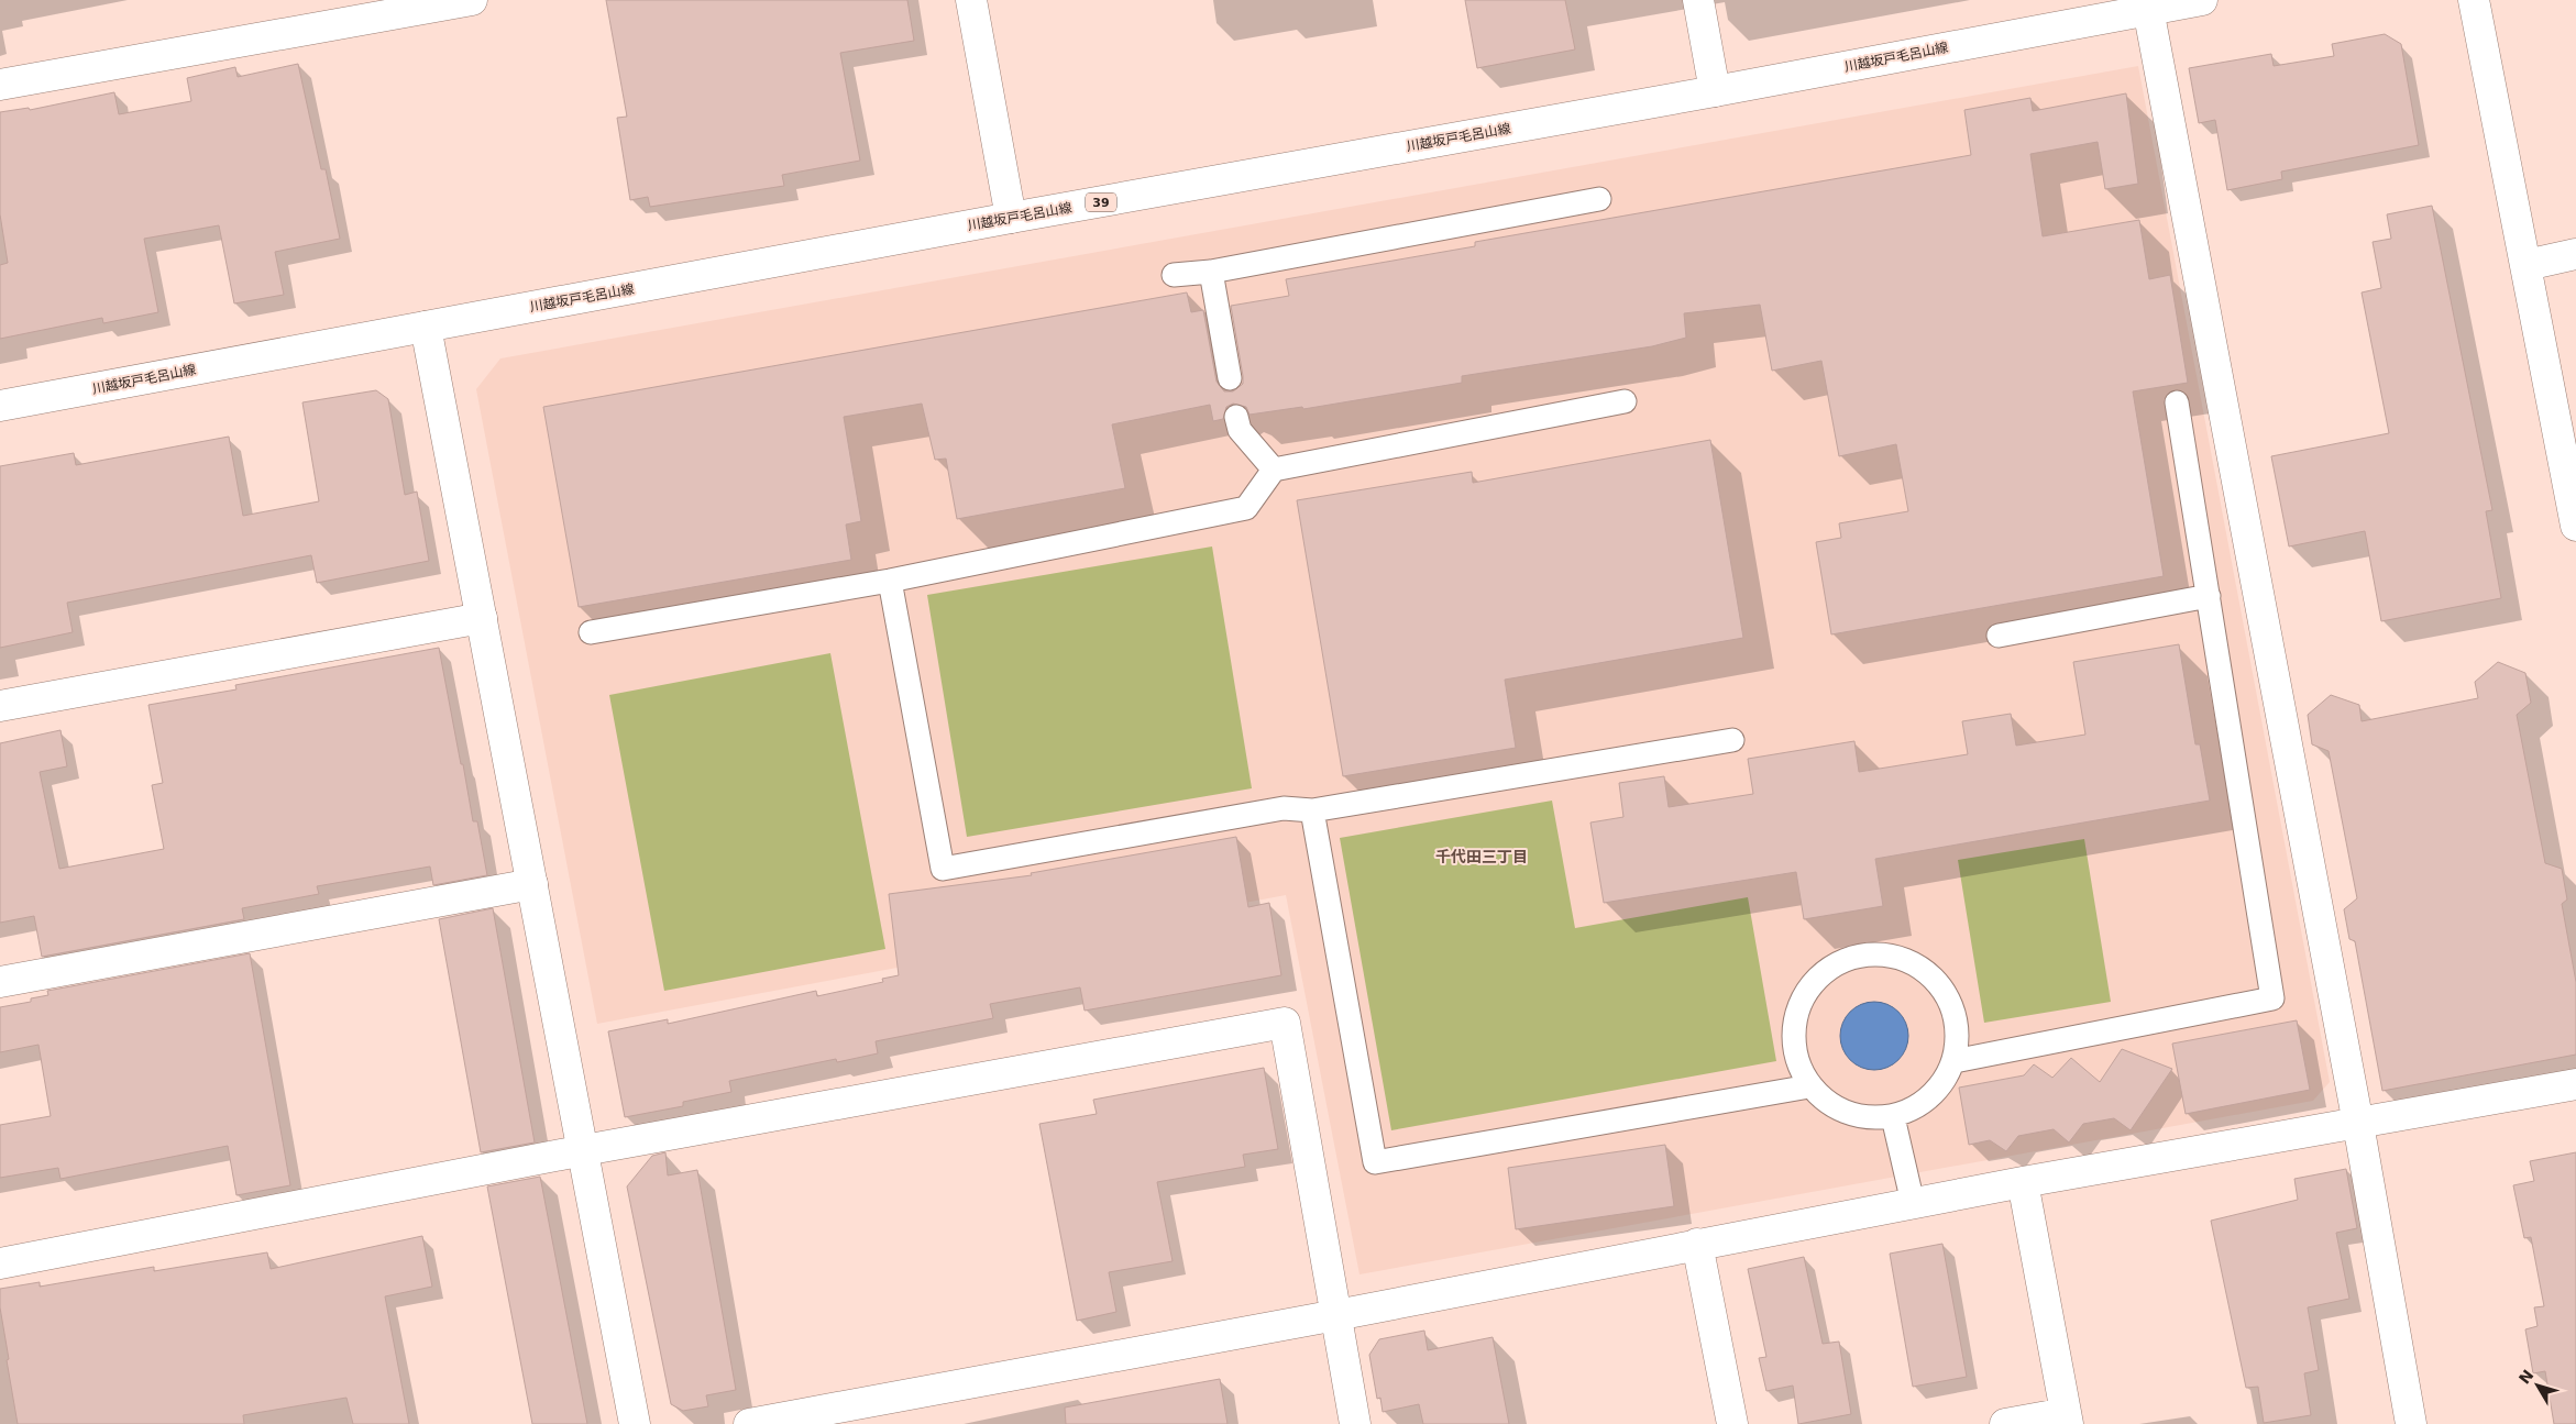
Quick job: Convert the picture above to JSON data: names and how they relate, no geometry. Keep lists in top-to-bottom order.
{
  "streets": {
    "street": ["川越坂戸毛呂山線", "39"]
  },
  "districts": ["千代田三丁目"],
  "north": "top left"
}
